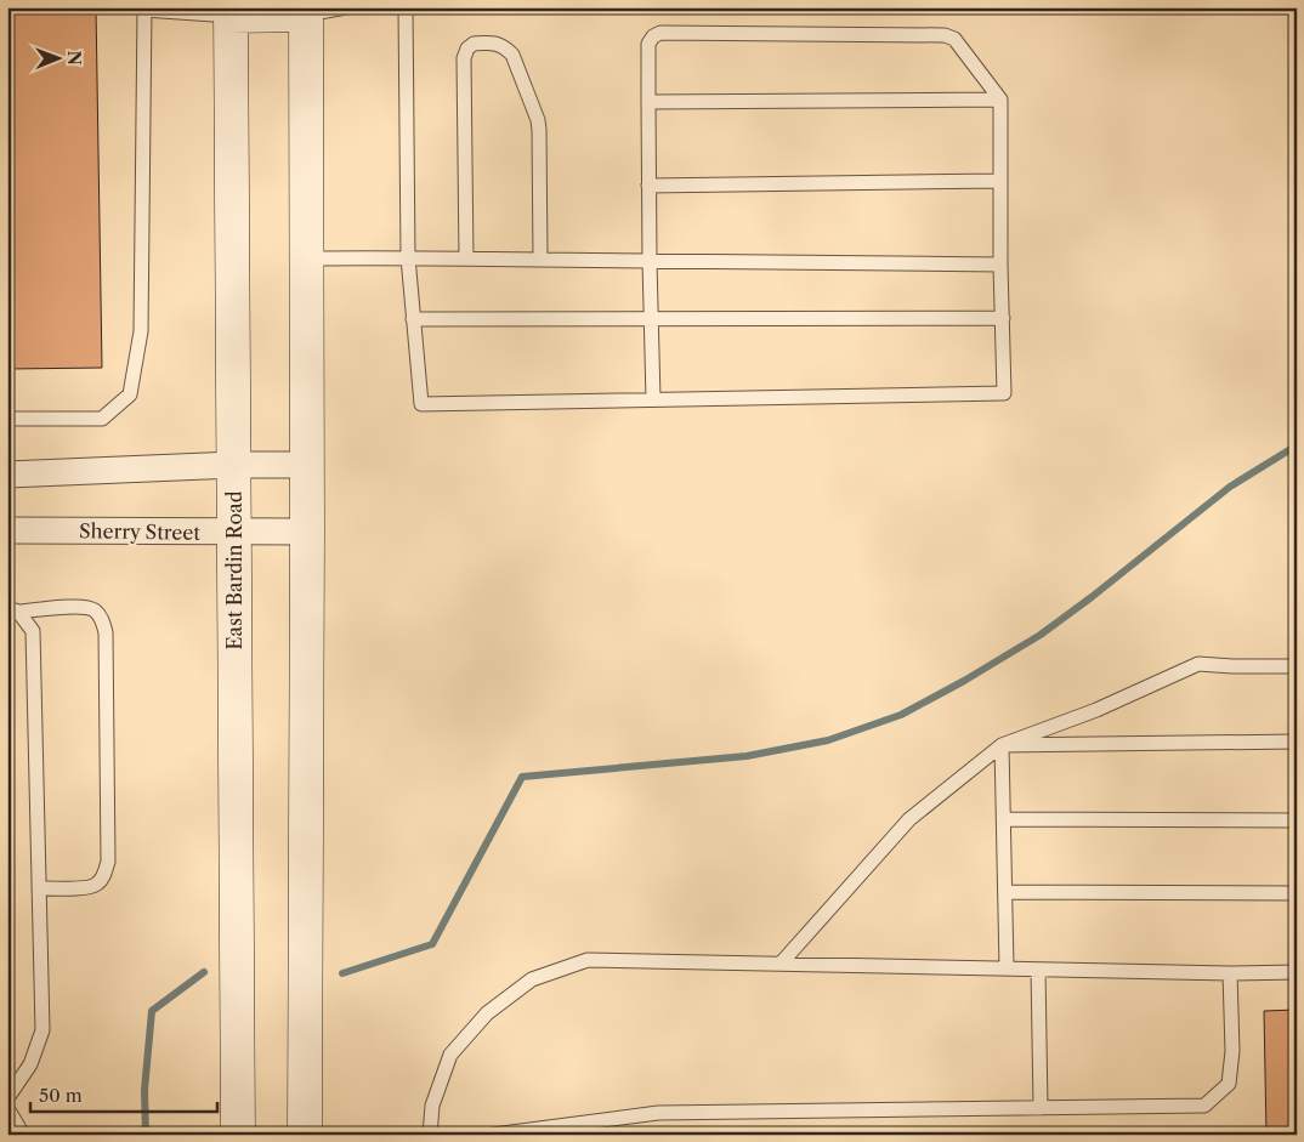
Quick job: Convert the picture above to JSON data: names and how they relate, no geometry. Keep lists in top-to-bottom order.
{
  "streets": {
    "street": ["Sherry Street", "East Bardin Road"]
  },
  "crossings": [
    ["Sherry Street", "East Bardin Road"]
  ],
  "scale_bar": "50 m",
  "north": "right"
}
